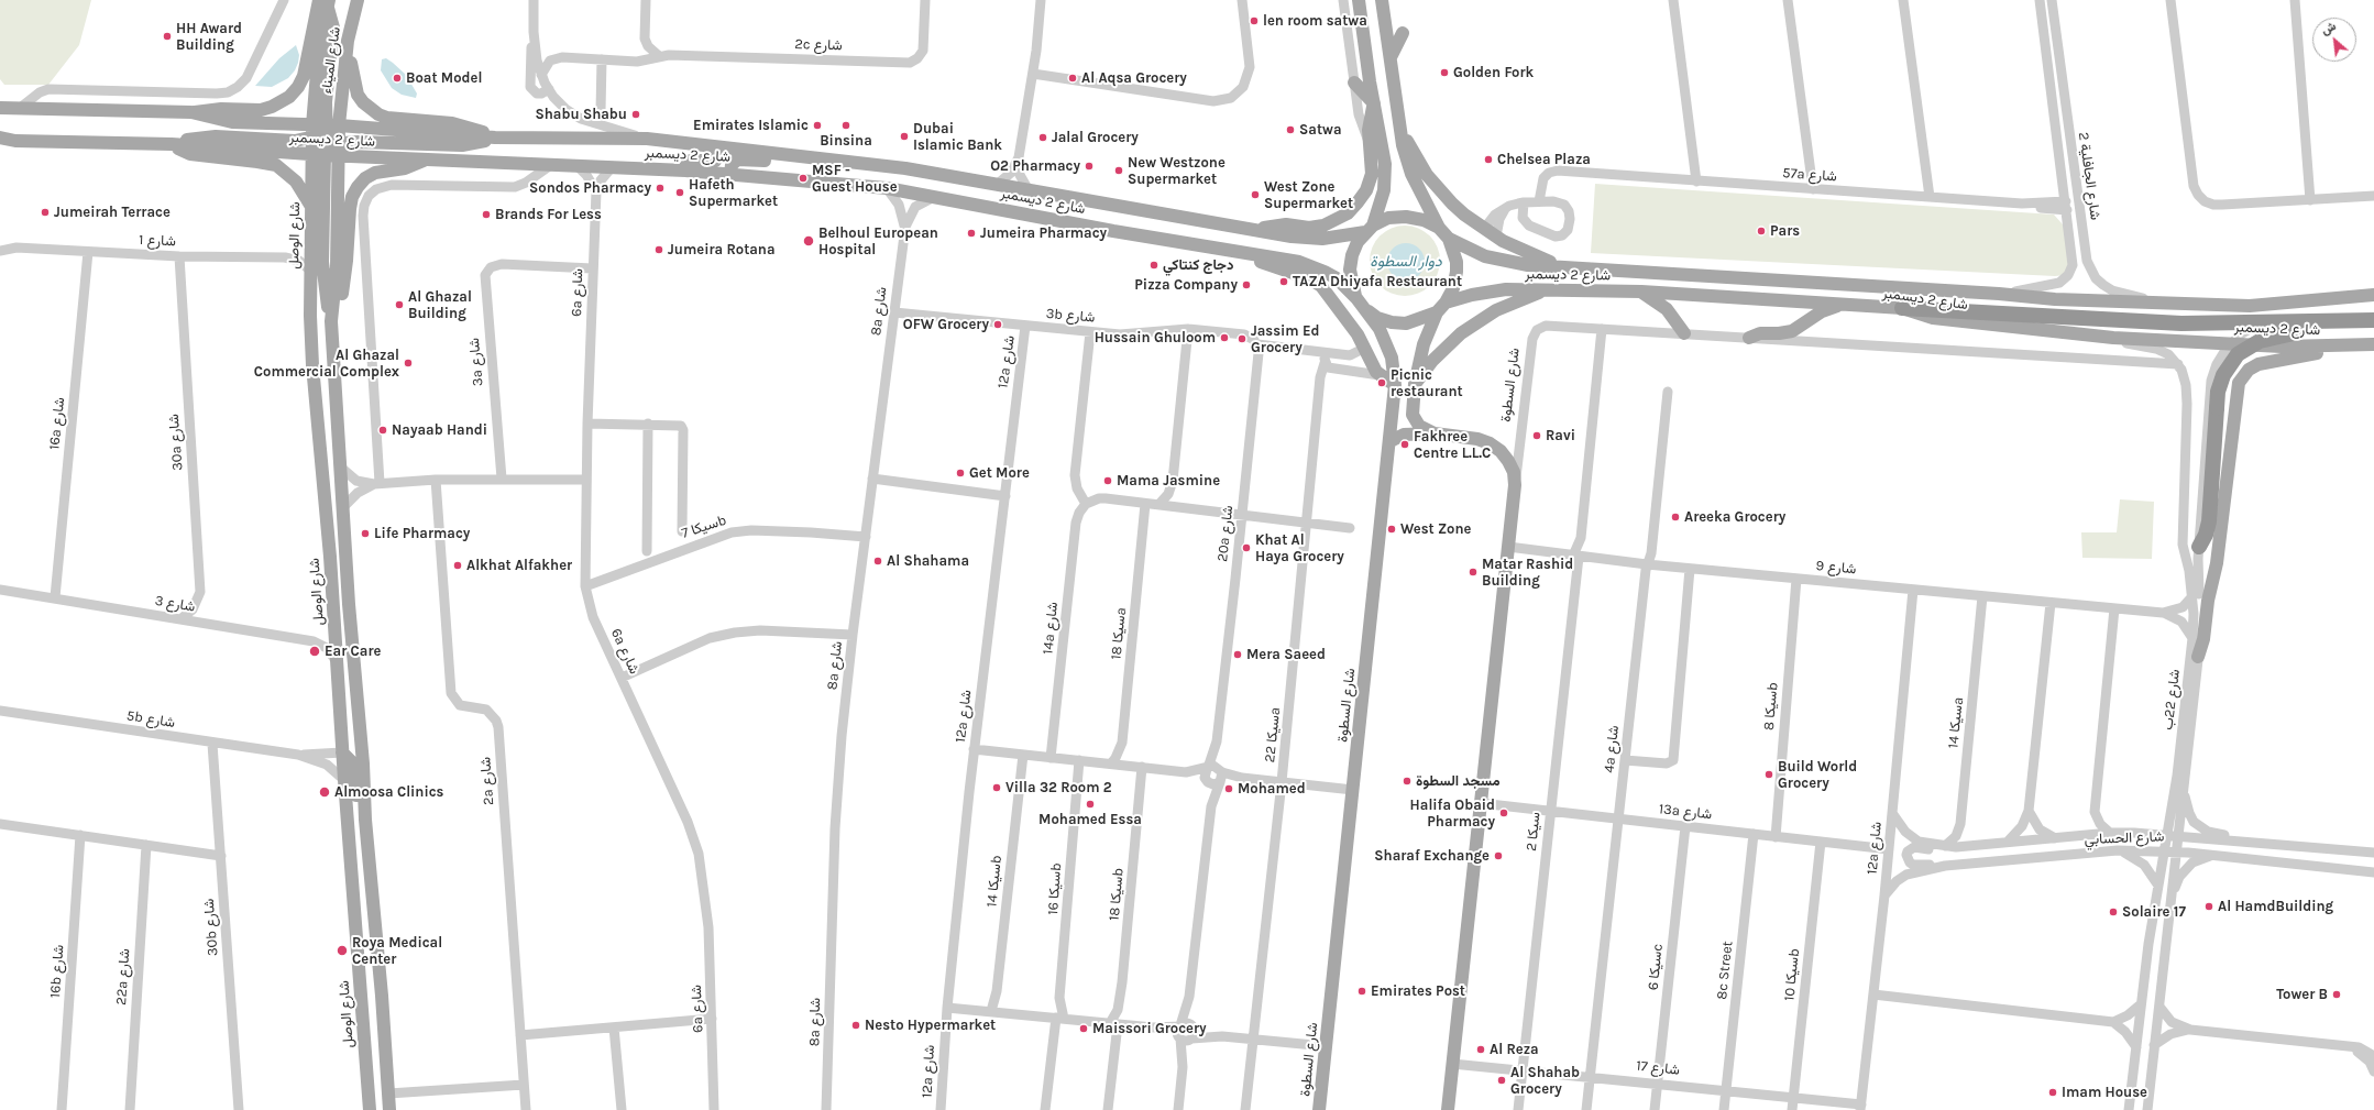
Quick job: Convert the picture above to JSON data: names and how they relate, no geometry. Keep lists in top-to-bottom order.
{
  "streets": {
    "main road": [
      "شارع الميناء",
      "شارع 2 ديسمبر",
      "شارع الوصل",
      "شارع السطوة"
    ],
    "street": [
      "2c شارع",
      "57a شارع",
      "شارع الجافلية 2",
      "شارع 1",
      "6a شارع",
      "8a شارع",
      "3b شارع",
      "3a شارع",
      "12a شارع",
      "16a شارع",
      "30a شارع",
      "سيكا 7b",
      "20a شارع",
      "شارع 9",
      "شارع 3",
      "14a شارع",
      "سيكا 18a",
      "شارع 22ب",
      "سيكا 8b",
      "5b شارع",
      "سيكا 14a",
      "سيكا 22a",
      "4a شارع",
      "2a شارع",
      "13a شارع",
      "سيكا 2",
      "شارع الحسابي",
      "سيكا 14b",
      "سيكا 16b",
      "سيكا 18b",
      "30b شارع",
      "سيكا 6c",
      "8c Street",
      "16b شارع",
      "سيكا 10b",
      "22a شارع",
      "شارع 17"
    ]
  },
  "crossings": [
    ["شارع الميناء", "شارع 2 ديسمبر"],
    ["شارع الميناء", "شارع الوصل"],
    ["شارع 2 ديسمبر", "شارع الجافلية 2"],
    ["شارع 2 ديسمبر", "شارع الوصل"],
    ["شارع 2 ديسمبر", "6a شارع"],
    ["شارع 2 ديسمبر", "8a شارع"],
    ["شارع 2 ديسمبر", "شارع السطوة"],
    ["شارع 2 ديسمبر", "شارع 22ب"],
    ["57a شارع", "شارع الجافلية 2"],
    ["شارع الوصل", "شارع 1"],
    ["شارع الوصل", "شارع 3"],
    ["شارع الوصل", "5b شارع"],
    ["شارع 1", "16a شارع"],
    ["شارع 1", "30a شارع"],
    ["6a شارع", "3a شارع"],
    ["6a شارع", "سيكا 7b"],
    ["8a شارع", "3b شارع"],
    ["8a شارع", "سيكا 7b"],
    ["3b شارع", "12a شارع"],
    ["3b شارع", "20a شارع"],
    ["12a شارع", "شارع 9"],
    ["12a شارع", "13a شارع"],
    ["12a شارع", "شارع الحسابي"],
    ["12a شارع", "شارع 17"],
    ["شارع السطوة", "شارع 9"],
    ["شارع السطوة", "13a شارع"],
    ["شارع السطوة", "سيكا 2"],
    ["شارع السطوة", "شارع 17"],
    ["16a شارع", "شارع 3"],
    ["30a شارع", "شارع 3"],
    ["شارع 9", "شارع 22ب"],
    ["شارع 9", "سيكا 8b"],
    ["شارع 9", "سيكا 14a"],
    ["شارع 9", "4a شارع"],
    ["شارع 9", "سيكا 2"],
    ["شارع 22ب", "شارع الحسابي"],
    ["سيكا 8b", "13a شارع"],
    ["5b شارع", "30b شارع"],
    ["سيكا 14a", "شارع الحسابي"],
    ["4a شارع", "13a شارع"],
    ["4a شارع", "شارع 17"],
    ["13a شارع", "سيكا 2"],
    ["13a شارع", "سيكا 6c"],
    ["13a شارع", "8c Street"],
    ["13a شارع", "سيكا 10b"],
    ["سيكا 2", "شارع 17"],
    ["سيكا 6c", "شارع 17"],
    ["8c Street", "شارع 17"],
    ["سيكا 10b", "شارع 17"]
  ],
  "water": ["دوار السطوة"],
  "places": [
    "len room satwa",
    "HH Award Building",
    "Golden Fork",
    "Boat Model",
    "Al Aqsa Grocery",
    "Shabu Shabu",
    "Emirates Islamic",
    "Binsina",
    "Satwa",
    "Dubai Islamic Bank",
    "Jalal Grocery",
    "Chelsea Plaza",
    "O2 Pharmacy",
    "New Westzone Supermarket",
    "MSF - Guest House",
    "Sondos Pharmacy",
    "Hafeth Supermarket",
    "West Zone Supermarket",
    "Jumeirah Terrace",
    "Brands For Less",
    "Pars",
    "Jumeira Pharmacy",
    "Belhoul European Hospital",
    "Jumeira Rotana",
    "دجاج كنتاكي",
    "TAZA Dhiyafa Restaurant",
    "Pizza Company",
    "Al Ghazal Building",
    "OFW Grocery",
    "Hussain Ghuloom",
    "Jassim Ed Grocery",
    "Al Ghazal Commercial Complex",
    "Picnic restaurant",
    "Nayaab Handi",
    "Ravi",
    "Fakhree Centre L.L.C",
    "Get More",
    "Mama Jasmine",
    "Areeka Grocery",
    "West Zone",
    "Life Pharmacy",
    "Khat Al Haya Grocery",
    "Al Shahama",
    "Alkhat Alfakher",
    "Matar Rashid Building",
    "Ear Care",
    "Mera Saeed",
    "Build World Grocery",
    "مسجد السطوة",
    "Villa 32 Room 2",
    "Mohamed",
    "Almoosa Clinics",
    "Mohamed Essa",
    "Halifa Obaid Pharmacy",
    "Sharaf Exchange",
    "Al HamdBuilding",
    "Solaire 17",
    "Roya Medical Center",
    "Emirates Post",
    "Tower B",
    "Nesto Hypermarket",
    "Maissori Grocery",
    "Al Reza",
    "Al Shahab Grocery",
    "Imam House"
  ],
  "north": "top left"
}
